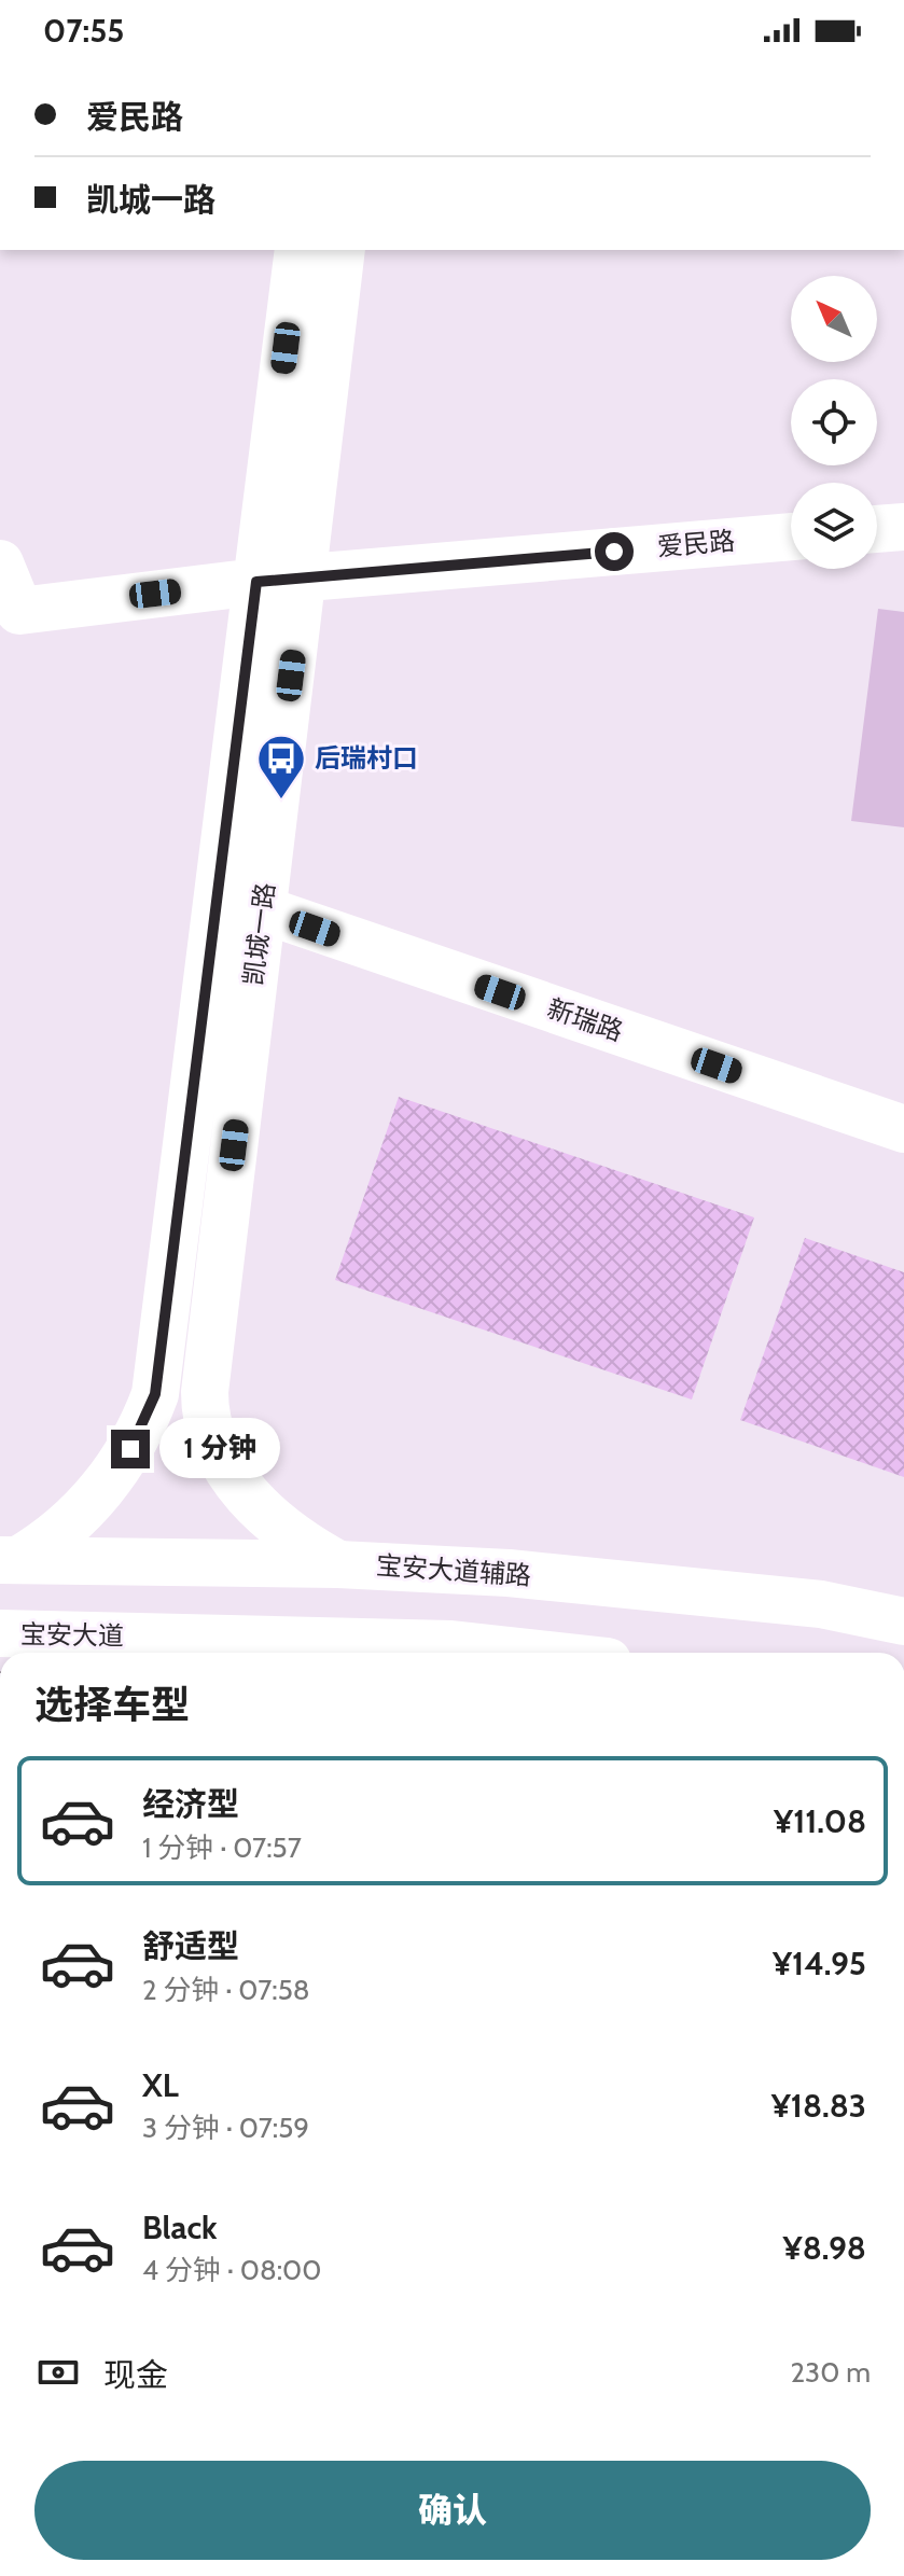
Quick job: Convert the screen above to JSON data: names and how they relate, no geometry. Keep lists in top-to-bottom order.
{
  "streets": {
    "street": [
      "爱民路",
      "凯城一路",
      "新瑞路",
      "宝安大道辅路",
      "宝安大道"
    ]
  },
  "crossings": [
    ["爱民路", "凯城一路"],
    ["凯城一路", "新瑞路"],
    ["凯城一路", "宝安大道辅路"]
  ],
  "places": {
    "bus stop": ["后瑞村口"]
  },
  "north": "top left",
  "page": {
    "status": "07:55",
    "banner": ["爱民路", "凯城一路"],
    "bubble": "1 分钟",
    "heading": "选择车型",
    "list": [
      {
        "name": "经济型",
        "note": "1 分钟 · 07:57",
        "value": "¥11.08"
      },
      {
        "name": "舒适型",
        "note": "2 分钟 · 07:58",
        "value": "¥14.95"
      },
      {
        "name": "XL",
        "note": "3 分钟 · 07:59",
        "value": "¥18.83"
      },
      {
        "name": "Black",
        "note": "4 分钟 · 08:00",
        "value": "¥8.98"
      }
    ],
    "pay": ["现金", "230 m"],
    "buttons": "确认"
  }
}
